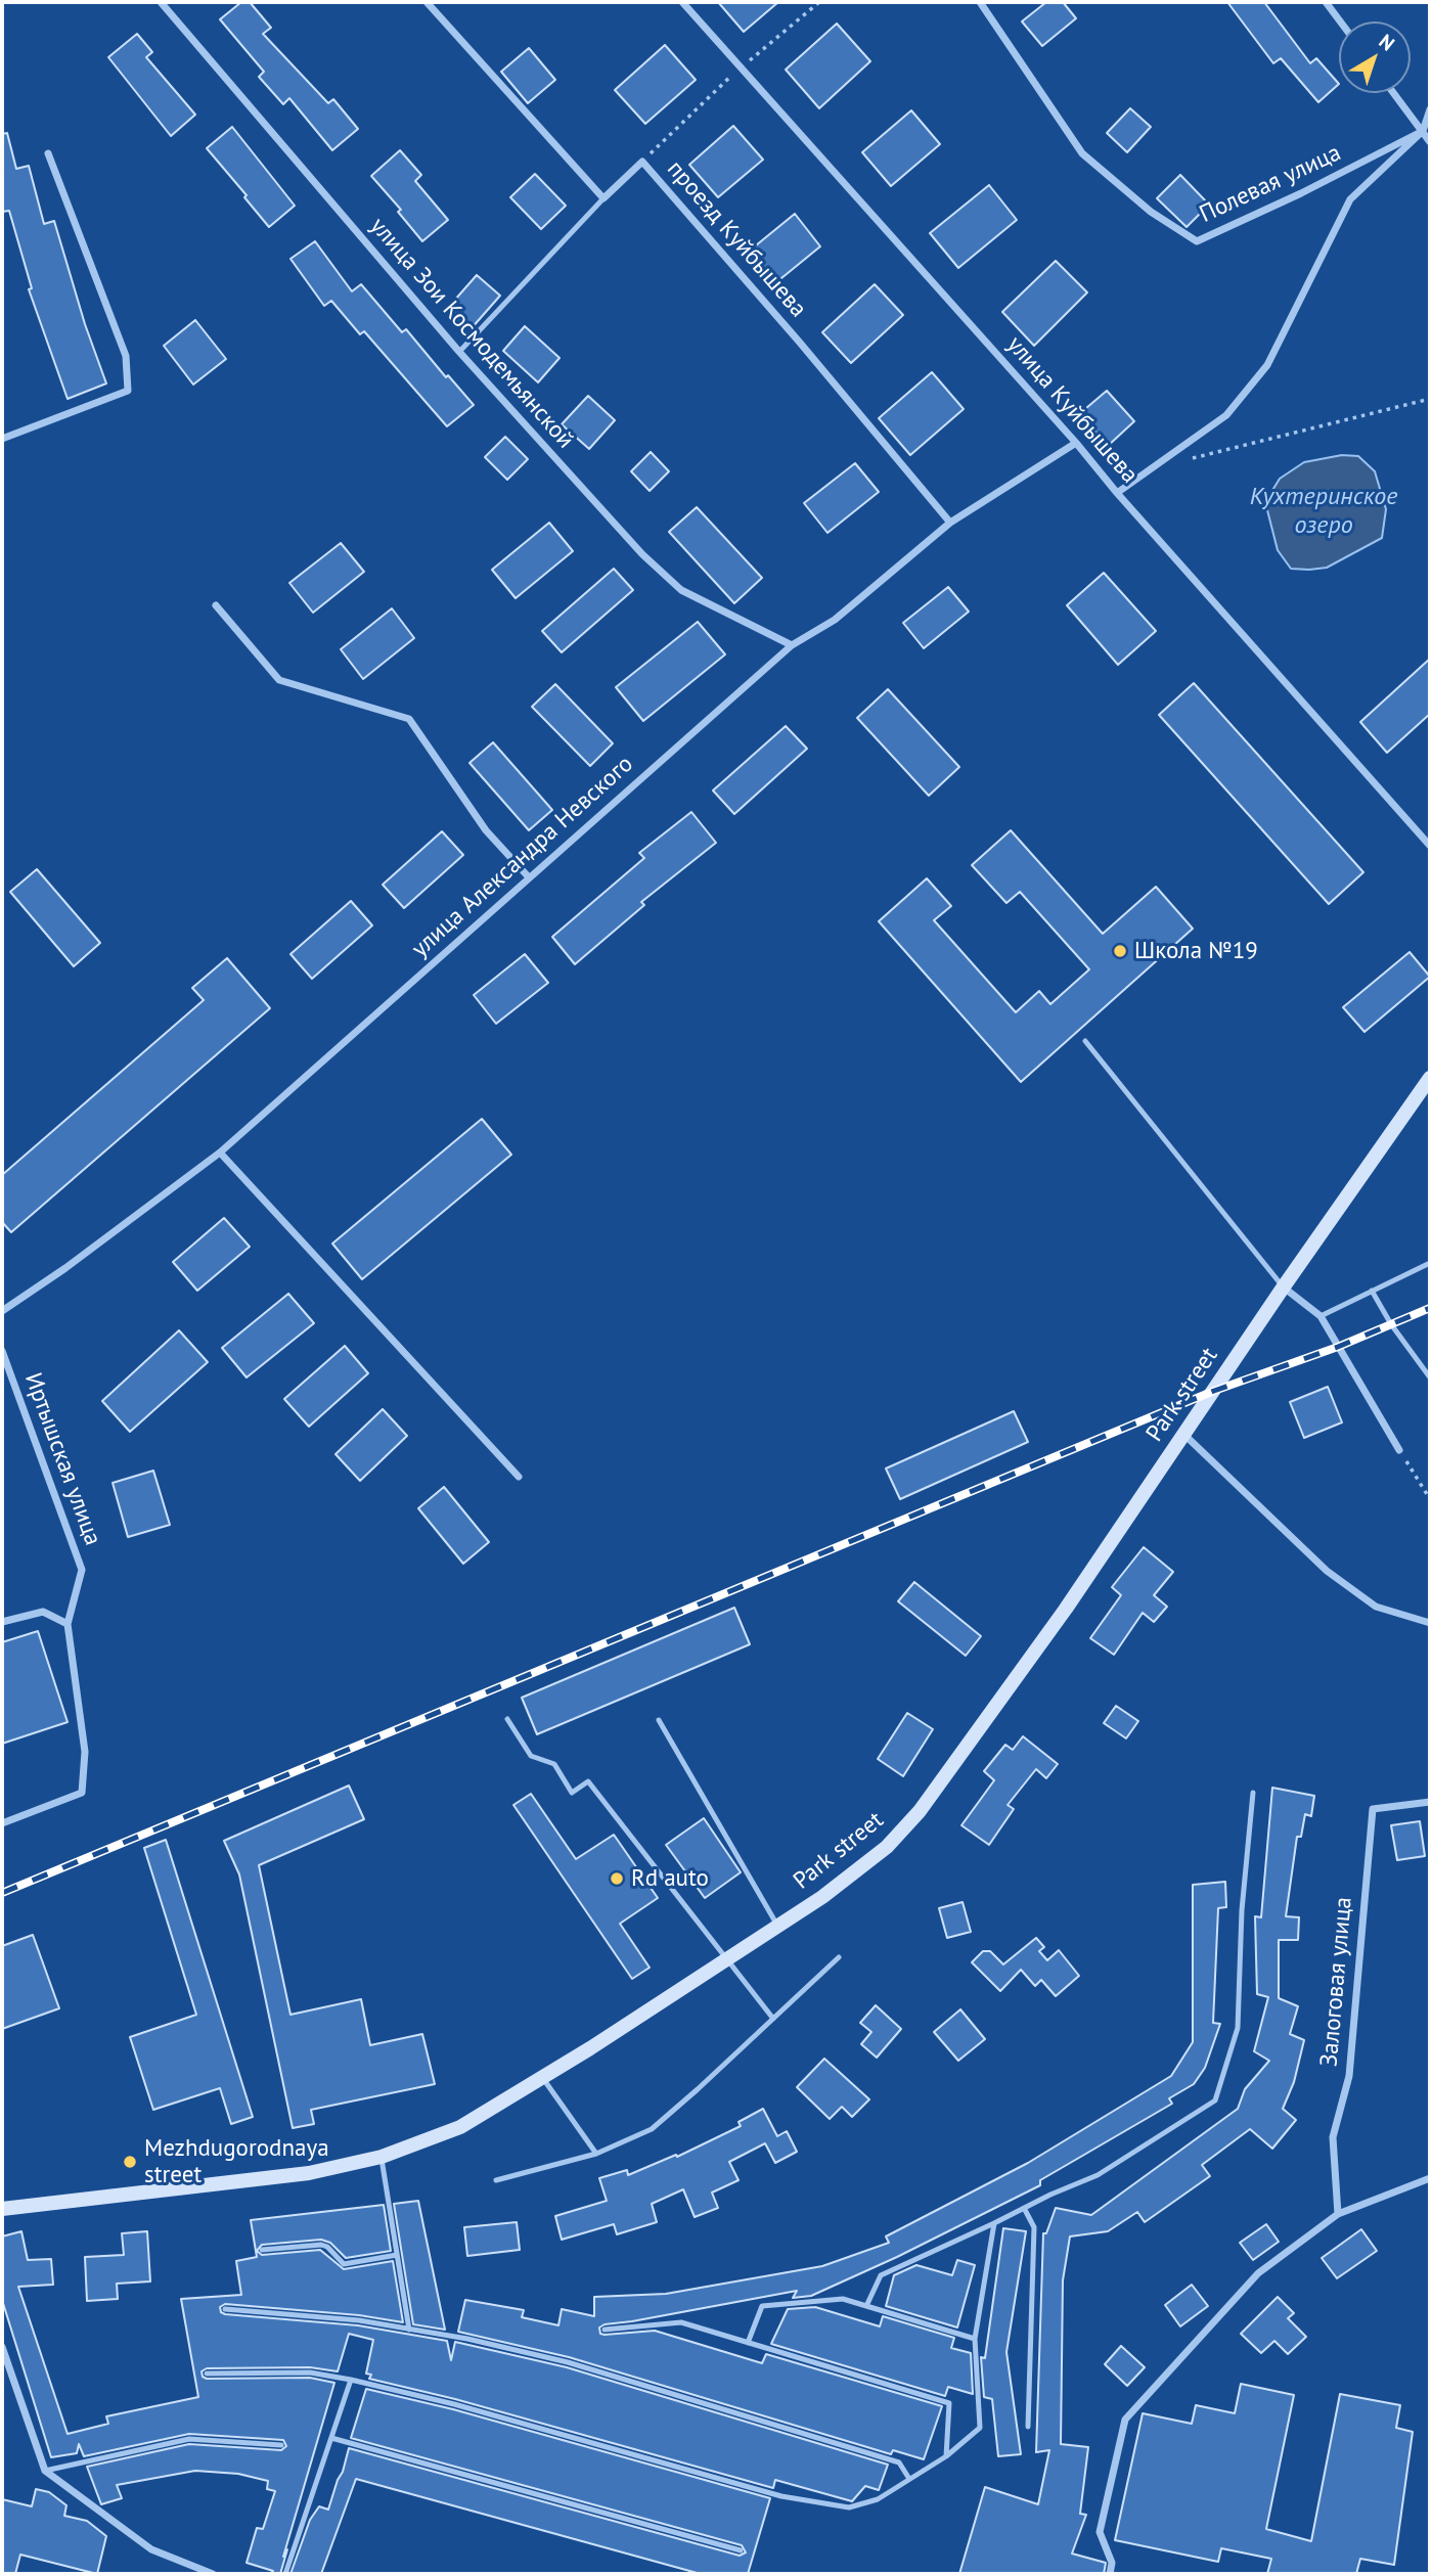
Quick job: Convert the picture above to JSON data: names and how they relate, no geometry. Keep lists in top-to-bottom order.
{
  "streets": {
    "street": [
      "Полевая улица",
      "проезд Куйбышева",
      "улица Зои Космодемьянской",
      "улица Куйбышева",
      "улица Александра Невского",
      "Park street",
      "Иртышская улица",
      "Залоговая улица"
    ]
  },
  "crossings": [
    ["проезд Куйбышева", "улица Александра Невского"],
    ["улица Зои Космодемьянской", "улица Александра Невского"],
    ["улица Куйбышева", "улица Александра Невского"]
  ],
  "water": ["Кухтеринское озеро"],
  "places": ["Школа №19", "Rd auto", "Mezhdugorodnaya street"],
  "north": "top right"
}
